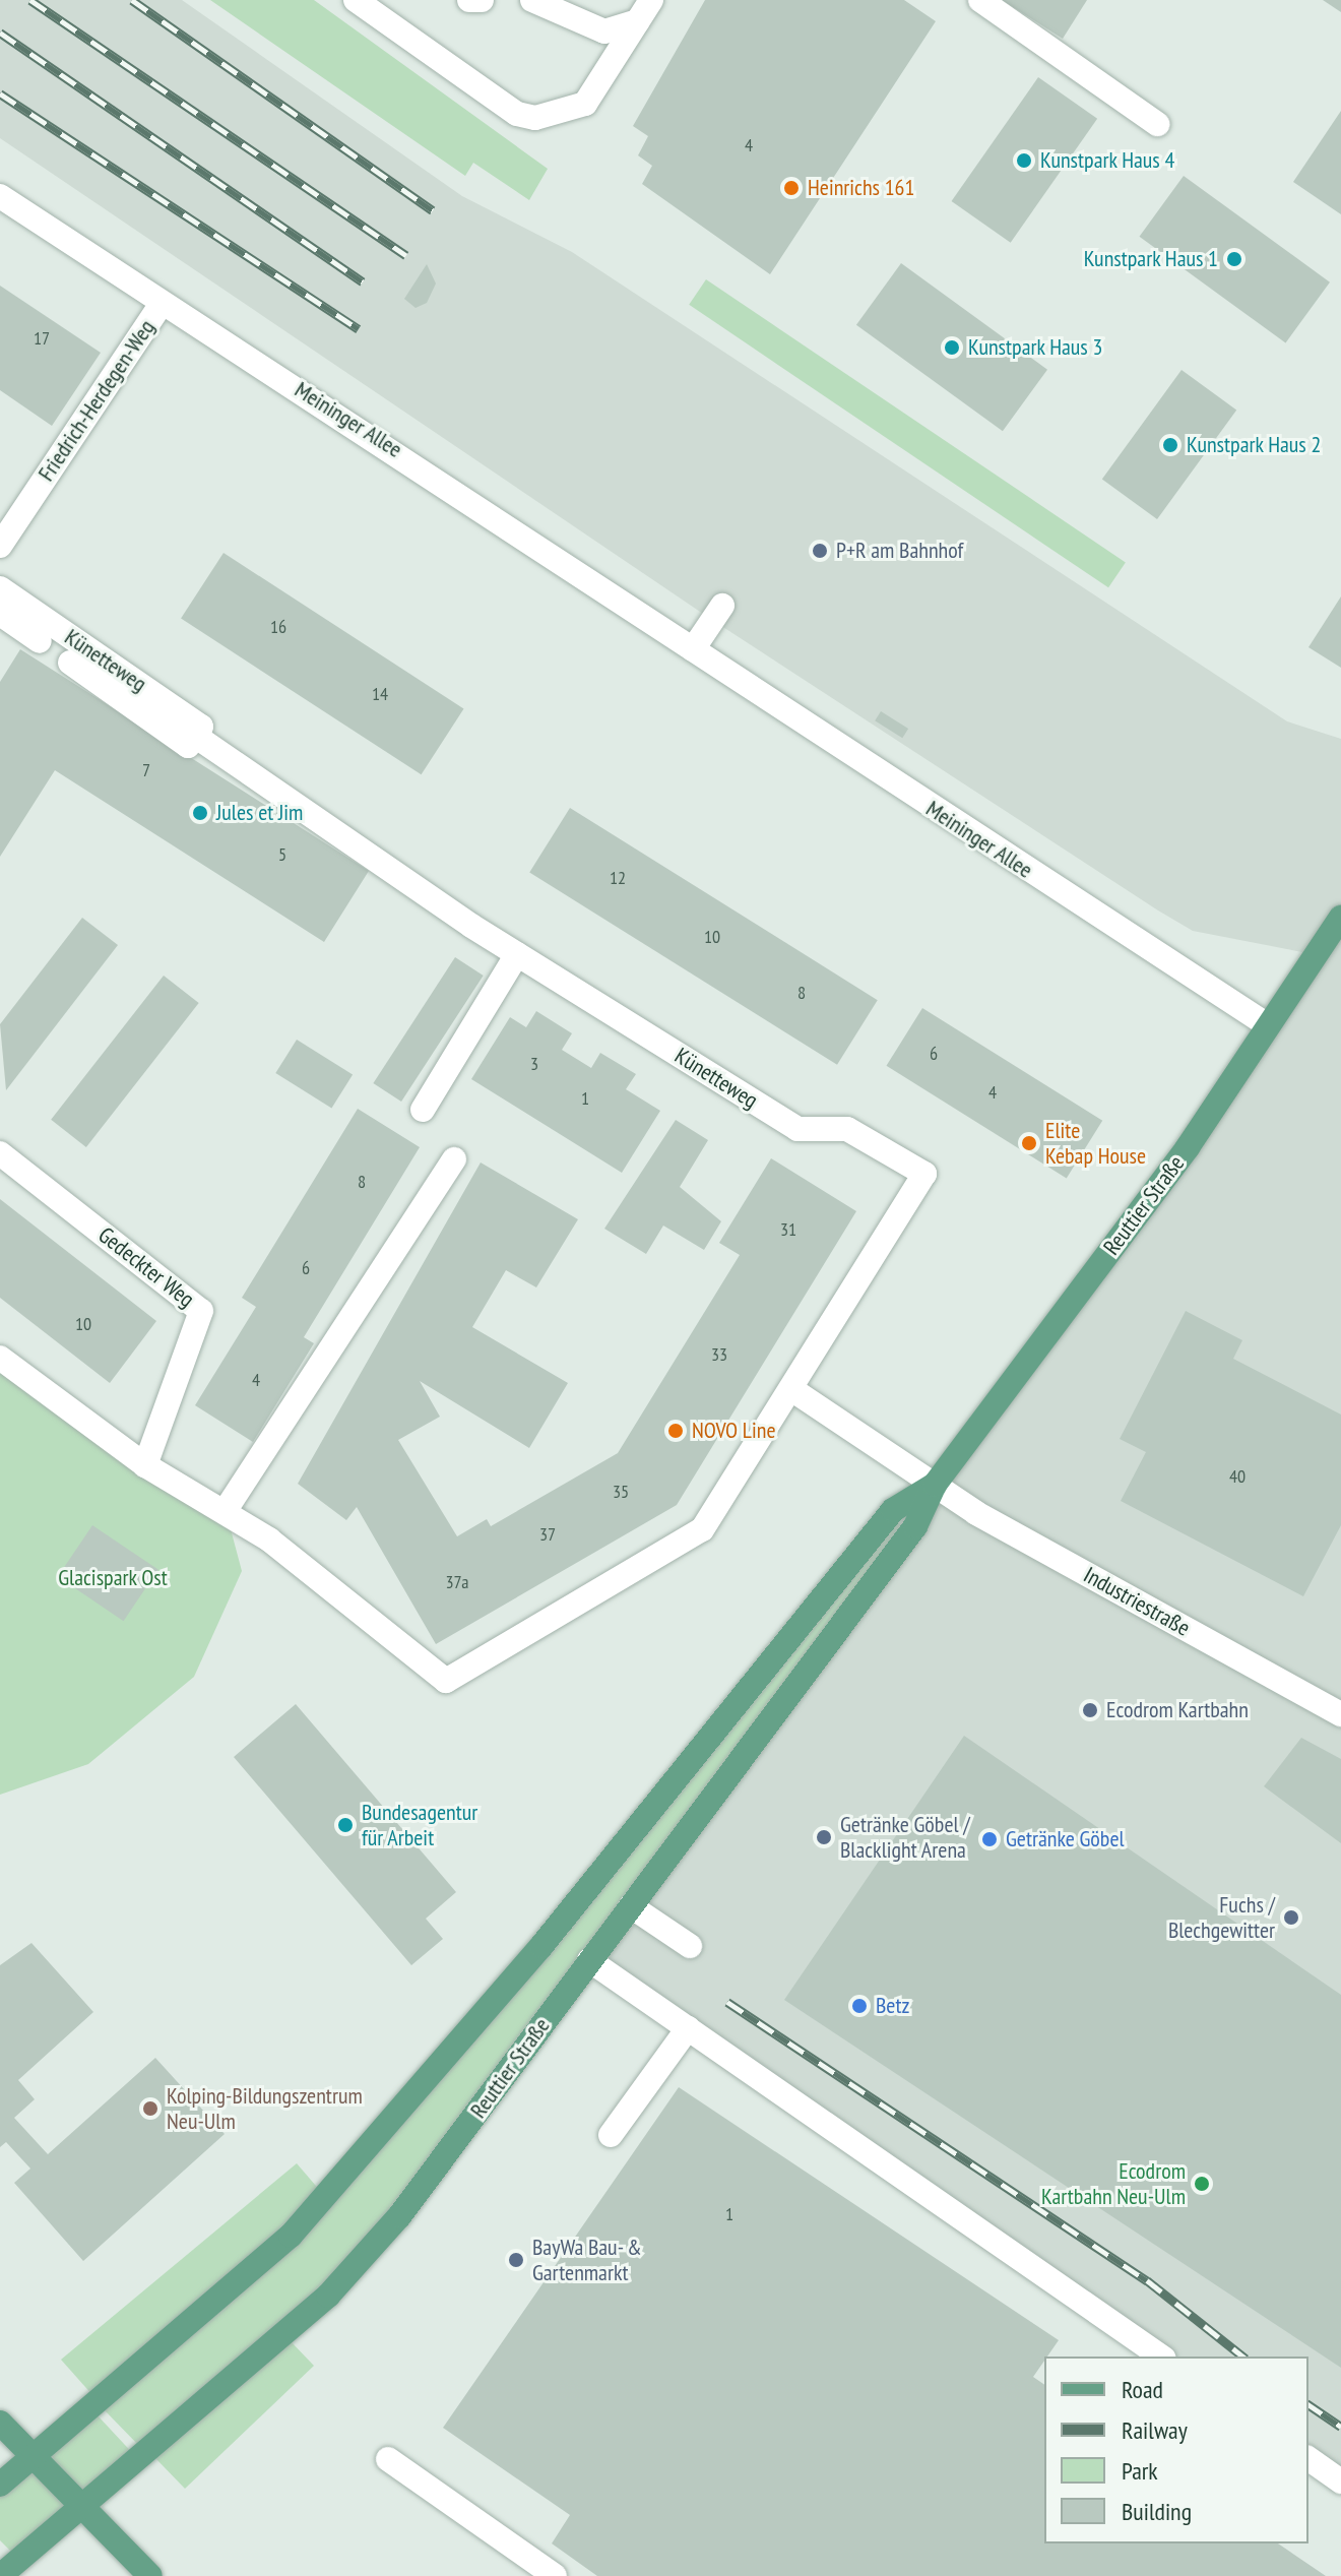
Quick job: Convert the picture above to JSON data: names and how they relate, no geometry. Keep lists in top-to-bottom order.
{
  "streets": {
    "main road": ["Reuttier Straße"],
    "street": [
      "Friedrich-Herdegen-Weg",
      "Meininger Allee",
      "Künetteweg",
      "Gedeckter Weg",
      "Industriestraße"
    ]
  },
  "crossings": [
    ["Friedrich-Herdegen-Weg", "Meininger Allee"],
    ["Meininger Allee", "Reuttier Straße"],
    ["Reuttier Straße", "Industriestraße"]
  ],
  "parks": ["Glacispark Ost"],
  "places": [
    "Kunstpark Haus 4",
    "Heinrichs 161",
    "Kunstpark Haus 1",
    "Kunstpark Haus 3",
    "Kunstpark Haus 2",
    "P+R am Bahnhof",
    "Jules et Jim",
    "Elite Kebap House",
    "NOVO Line",
    "Ecodrom Kartbahn",
    "Bundesagentur für Arbeit",
    "Getränke Göbel / Blacklight Arena",
    "Getränke Göbel",
    "Fuchs / Blechgewitter",
    "Betz",
    "Kolping-Bildungszentrum Neu-Ulm",
    "Ecodrom Kartbahn Neu-Ulm",
    "BayWa Bau- & Gartenmarkt"
  ],
  "house_numbers": [
    "4",
    "17",
    "16",
    "14",
    "7",
    "5",
    "12",
    "10",
    "8",
    "6",
    "3",
    "4",
    "1",
    "8",
    "31",
    "6",
    "10",
    "33",
    "4",
    "40",
    "35",
    "37",
    "37a",
    "1"
  ],
  "legend": [
    "Road",
    "Railway",
    "Park",
    "Building"
  ]
}
